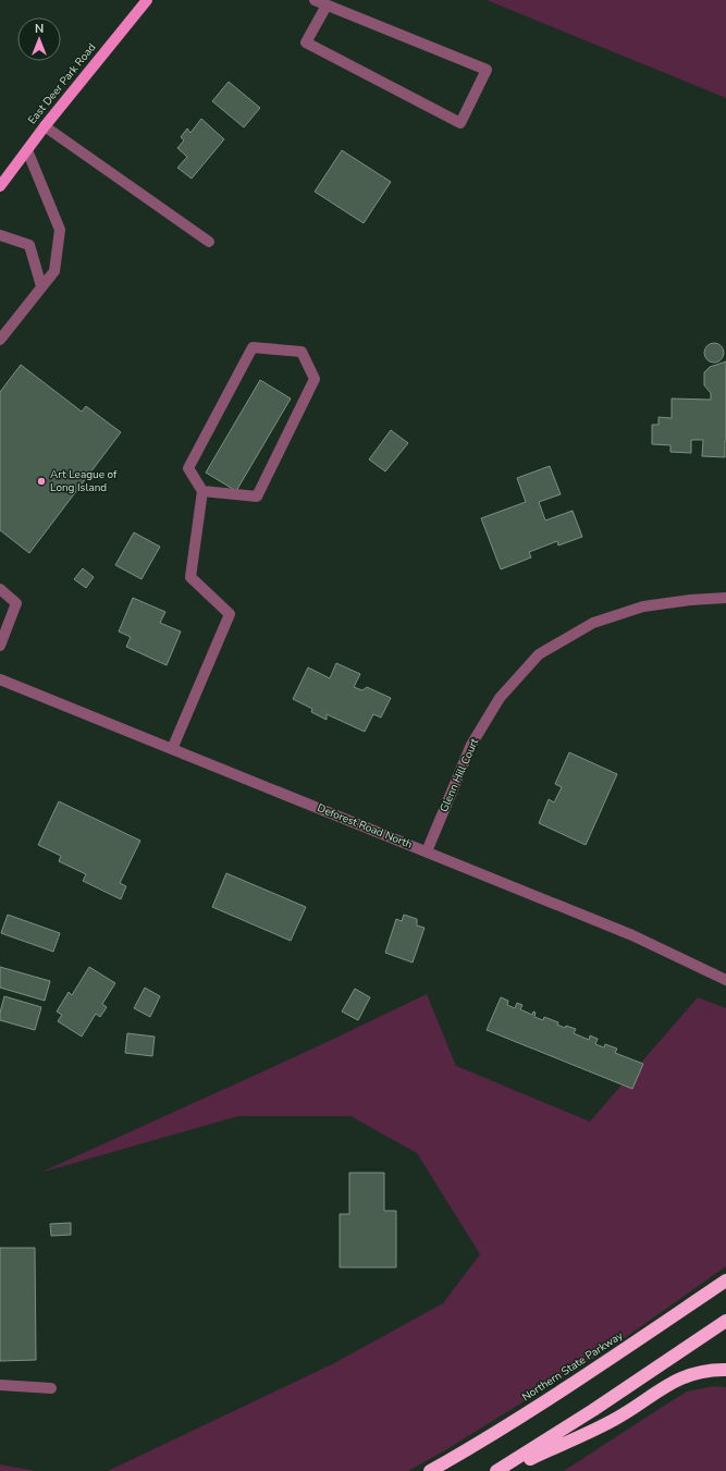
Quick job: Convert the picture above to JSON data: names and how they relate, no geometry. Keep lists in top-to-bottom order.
{
  "streets": {
    "highway": ["Northern State Parkway"],
    "main road": ["East Deer Park Road"],
    "street": ["Glenn Hill Court", "Deforest Road North"]
  },
  "crossings": [
    ["Glenn Hill Court", "Deforest Road North"]
  ],
  "places": ["Art League of Long Island"],
  "north": "top"
}
